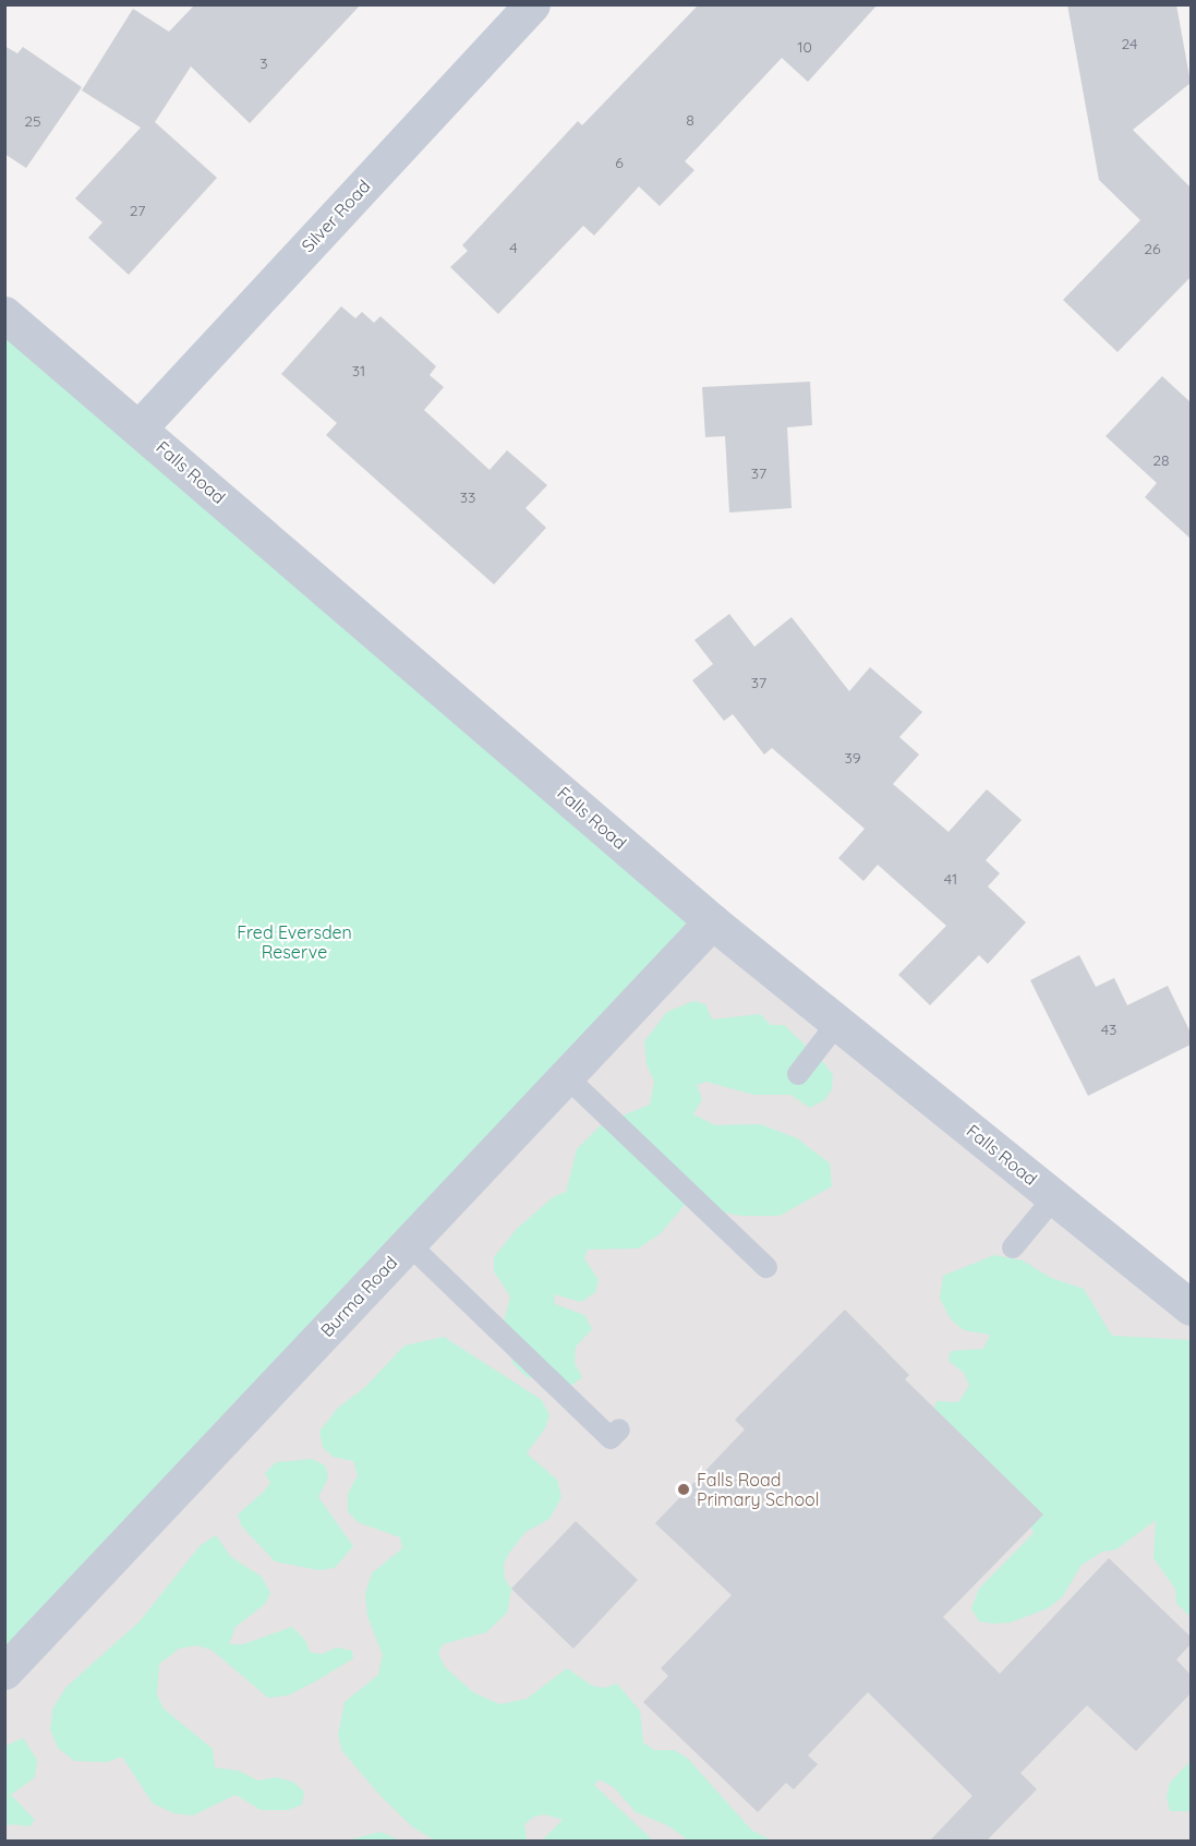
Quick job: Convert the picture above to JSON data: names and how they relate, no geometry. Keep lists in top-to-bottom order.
{
  "streets": {
    "street": ["Silver Road", "Falls Road", "Burma Road"]
  },
  "crossings": [
    ["Silver Road", "Falls Road"],
    ["Falls Road", "Burma Road"]
  ],
  "parks": ["Fred Eversden Reserve"],
  "places": ["Falls Road Primary School"],
  "house_numbers": [
    "24",
    "10",
    "3",
    "8",
    "25",
    "6",
    "27",
    "4",
    "26",
    "31",
    "28",
    "37",
    "33",
    "37",
    "39",
    "41",
    "43"
  ]
}
